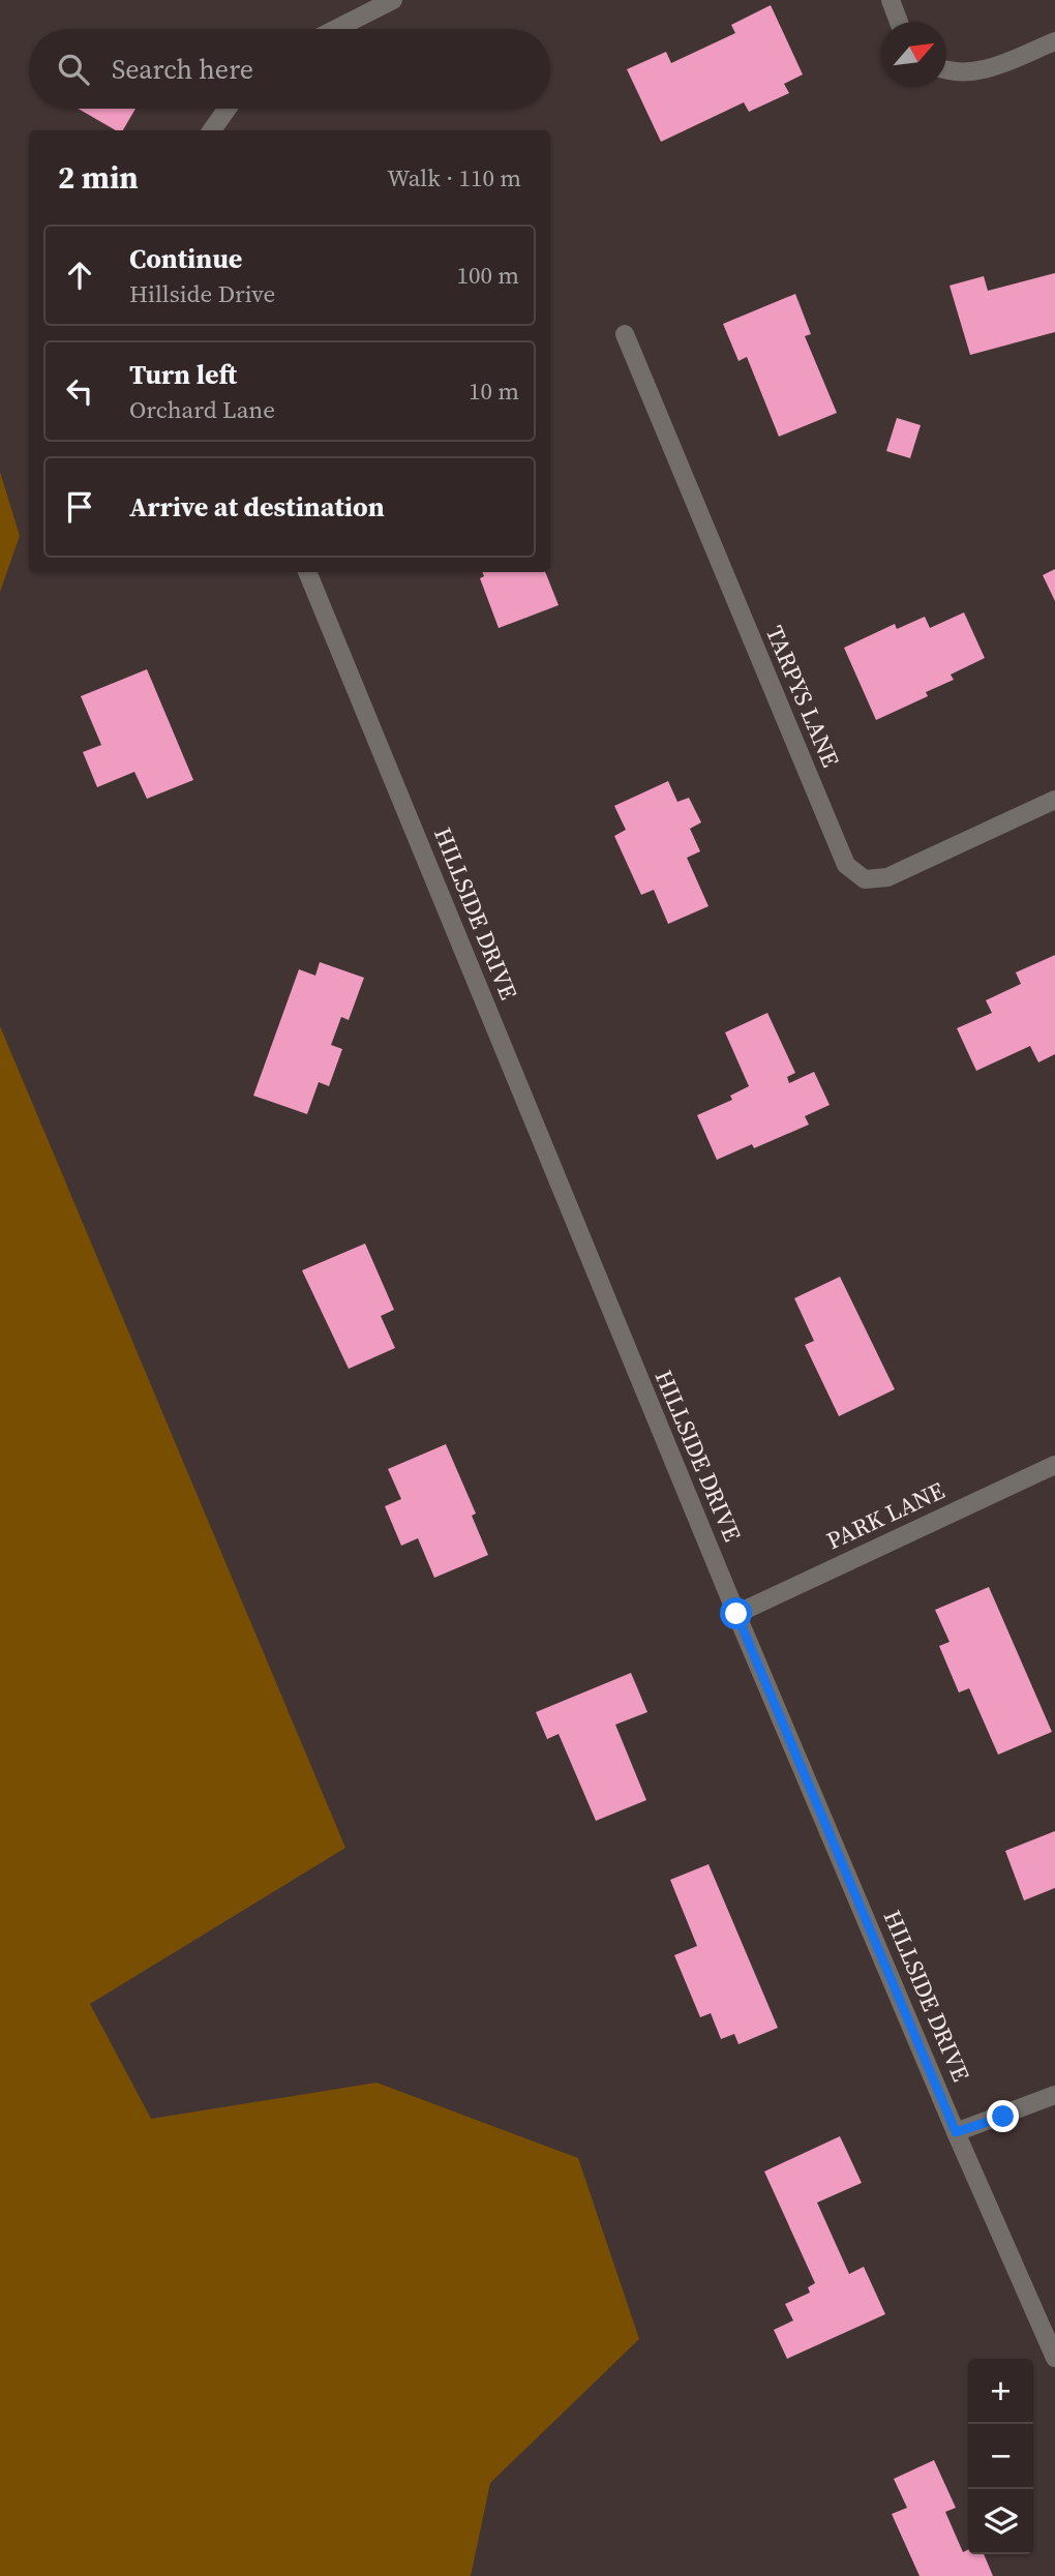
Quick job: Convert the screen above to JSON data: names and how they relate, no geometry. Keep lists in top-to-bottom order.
{
  "streets": {
    "street": ["TARPYS LANE", "HILLSIDE DRIVE", "PARK LANE"]
  },
  "crossings": [
    ["HILLSIDE DRIVE", "PARK LANE"]
  ],
  "north": "top right",
  "page": {
    "search": "Search here",
    "heading": ["2 min", "Walk · 110 m"],
    "list": [
      ["Continue", "Hillside Drive", "100 m"],
      ["Turn left", "Orchard Lane", "10 m"],
      "Arrive at destination"
    ],
    "map_buttons": ["+", "−"]
  }
}
